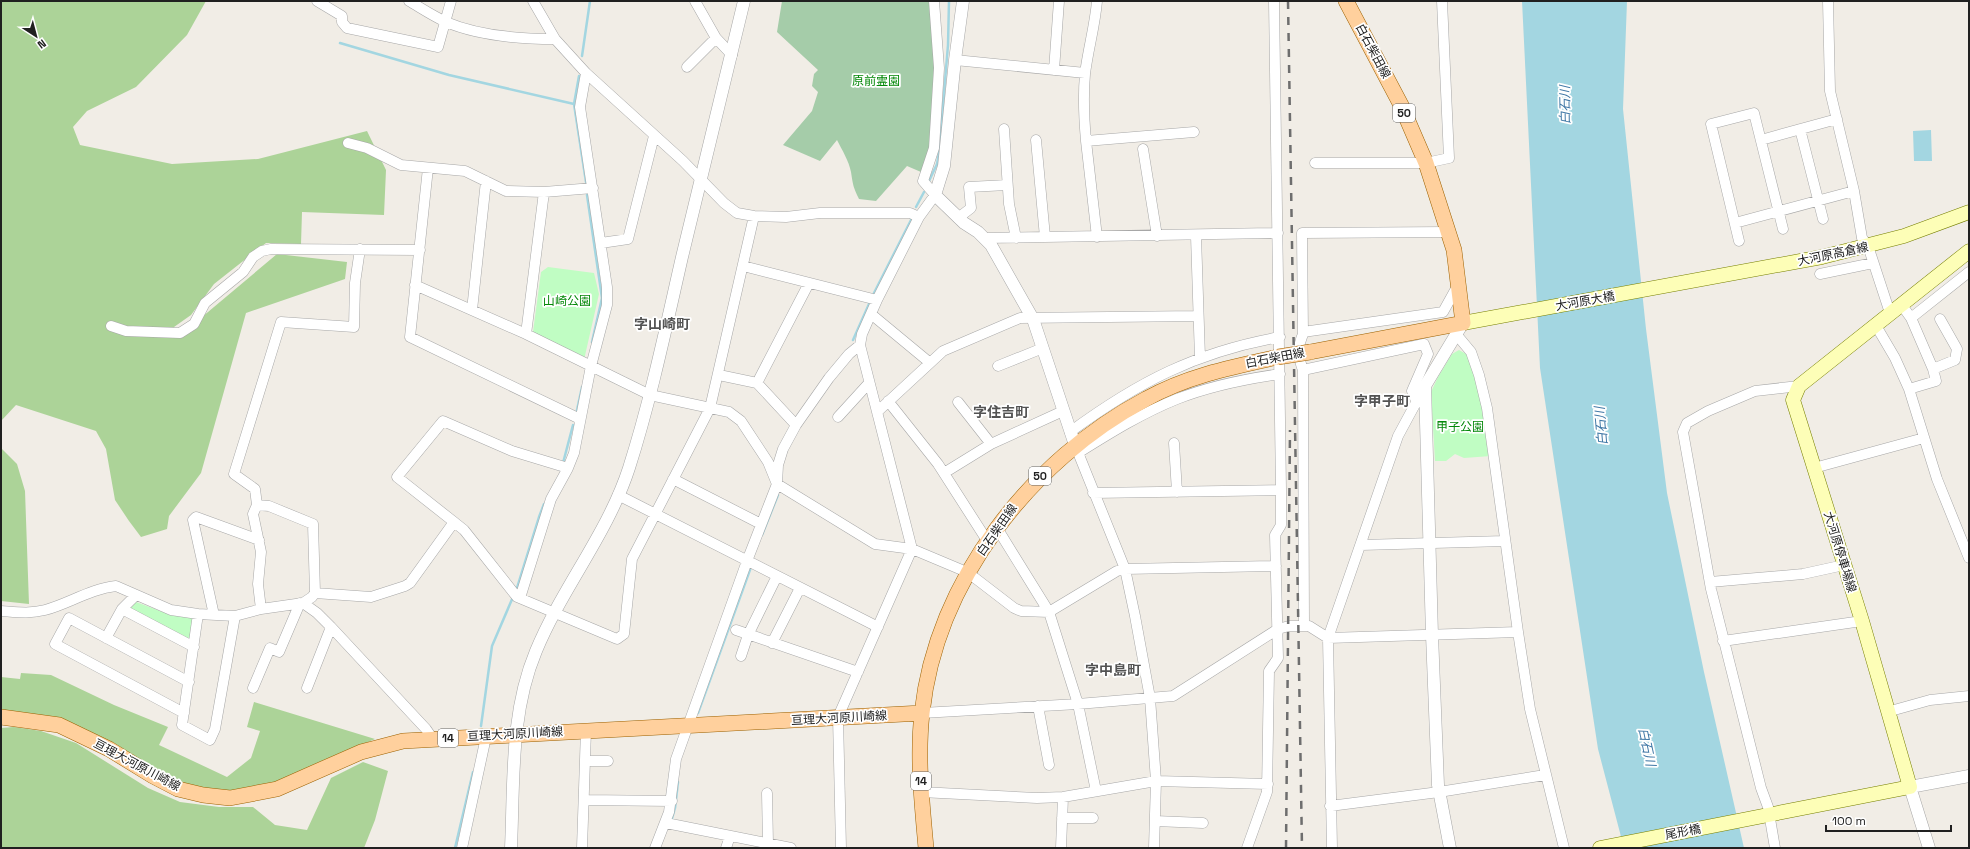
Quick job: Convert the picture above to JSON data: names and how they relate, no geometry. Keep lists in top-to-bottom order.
{
  "streets": {
    "main road": [
      "白石柴田線",
      "50",
      "大河原高倉線",
      "大河原大橋",
      "大河原停車場線",
      "亘理大河原川崎線",
      "14",
      "尾形橋"
    ]
  },
  "crossings": [
    ["白石柴田線", "大河原大橋"],
    ["白石柴田線", "亘理大河原川崎線"],
    ["白石柴田線", "14"],
    ["大河原高倉線", "大河原大橋"],
    ["亘理大河原川崎線", "14"]
  ],
  "districts": [
    "字山崎町",
    "字甲子町",
    "字住吉町",
    "字中島町"
  ],
  "water": ["白石川"],
  "parks": ["原前霊園", "山崎公園", "甲子公園"],
  "scale_bar": "100 m",
  "north": "bottom right"
}
